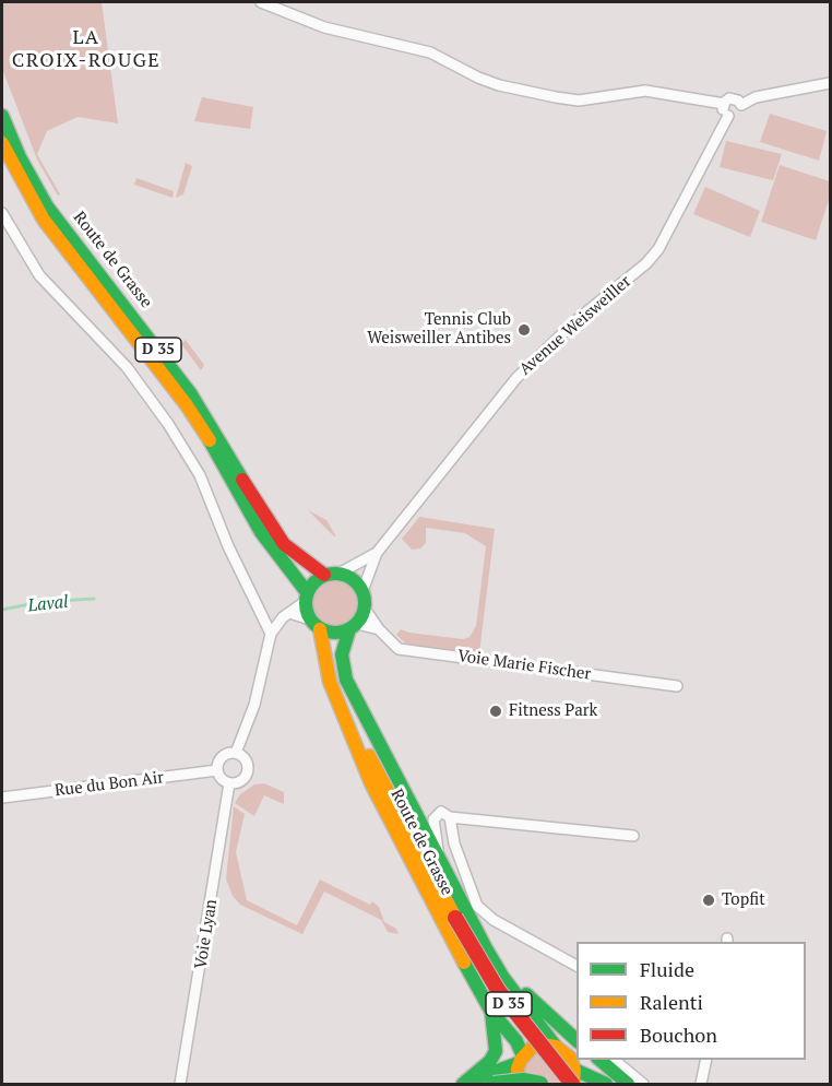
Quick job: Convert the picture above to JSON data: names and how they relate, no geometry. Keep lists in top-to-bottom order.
{
  "streets": {
    "main road": ["Route de Grasse", "D 35"],
    "street": [
      "Avenue Weisweiller",
      "Voie Marie Fischer",
      "Rue du Bon Air",
      "Voie Lyan"
    ]
  },
  "crossings": [
    ["Route de Grasse", "Avenue Weisweiller"],
    ["Route de Grasse", "D 35"],
    ["Route de Grasse", "Voie Marie Fischer"],
    ["Avenue Weisweiller", "Voie Marie Fischer"],
    ["Rue du Bon Air", "Voie Lyan"]
  ],
  "districts": ["LA CROIX-ROUGE"],
  "water": ["Laval"],
  "places": ["Tennis Club Weisweiller Antibes", "Fitness Park", "Topfit"],
  "legend": ["Fluide", "Ralenti", "Bouchon"]
}
